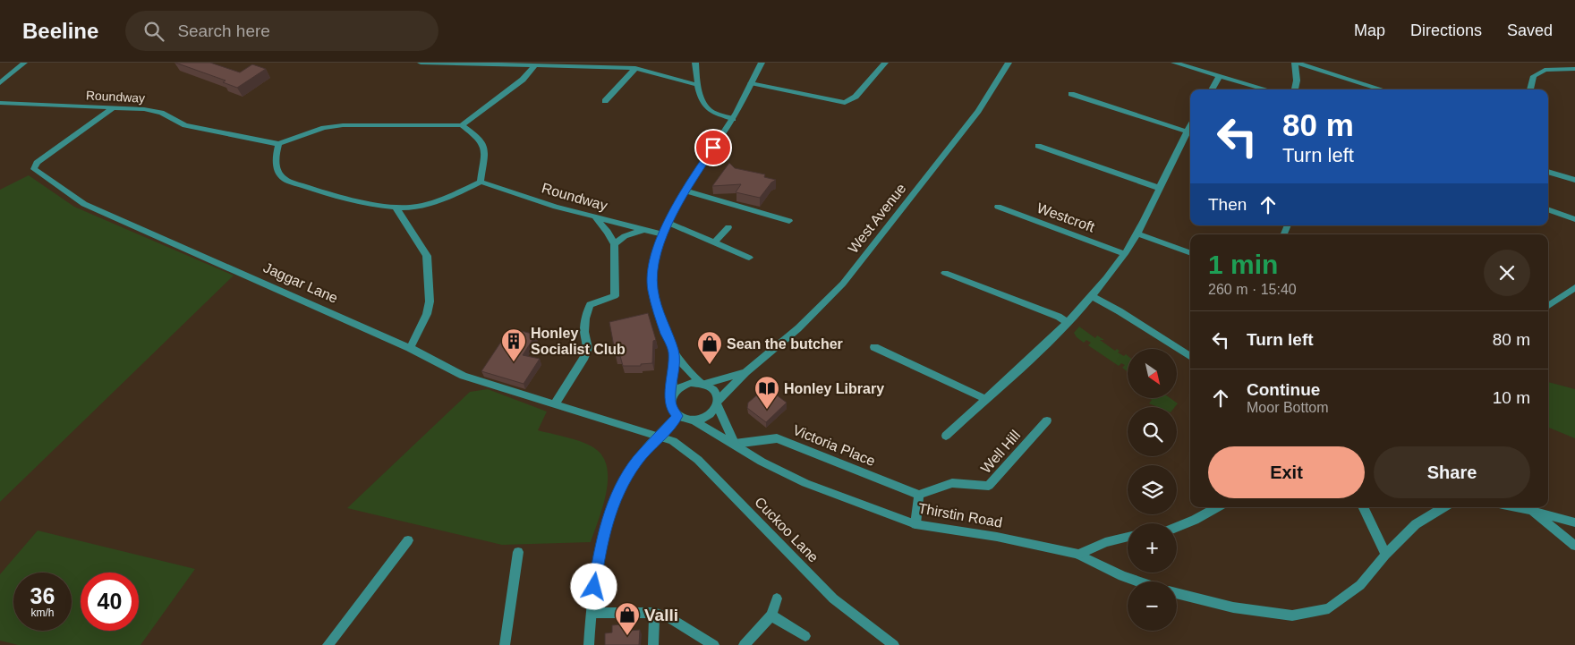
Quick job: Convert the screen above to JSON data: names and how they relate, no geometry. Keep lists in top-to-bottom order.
{
  "streets": {
    "street": [
      "Roundway",
      "Westcroft",
      "West Avenue",
      "Jaggar Lane",
      "Victoria Place",
      "Well Hill",
      "Thirstin Road",
      "Cuckoo Lane"
    ]
  },
  "crossings": [
    ["Roundway", "Jaggar Lane"],
    ["West Avenue", "Thirstin Road"],
    ["Jaggar Lane", "Cuckoo Lane"],
    ["Victoria Place", "Well Hill"],
    ["Victoria Place", "Thirstin Road"]
  ],
  "places": {
    "building": ["Honley Socialist Club"],
    "shop": ["Sean the butcher", "Valli"],
    "library": ["Honley Library"]
  },
  "north": "bottom right",
  "page": {
    "header": "Beeline",
    "search": "Search here",
    "nav": ["Map", "Directions", "Saved"],
    "turn": ["80 m", "Turn left"],
    "then": "Then",
    "heading": ["1 min", "260 m · 15:40"],
    "list": [
      {
        "name": "Turn left",
        "value": "80 m"
      },
      {
        "name": "Continue",
        "note": "Moor Bottom",
        "value": "10 m"
      }
    ],
    "map_buttons": ["+", "−"],
    "buttons": ["Exit", "Share"],
    "speed": "36 km/h",
    "limit": "40"
  }
}
